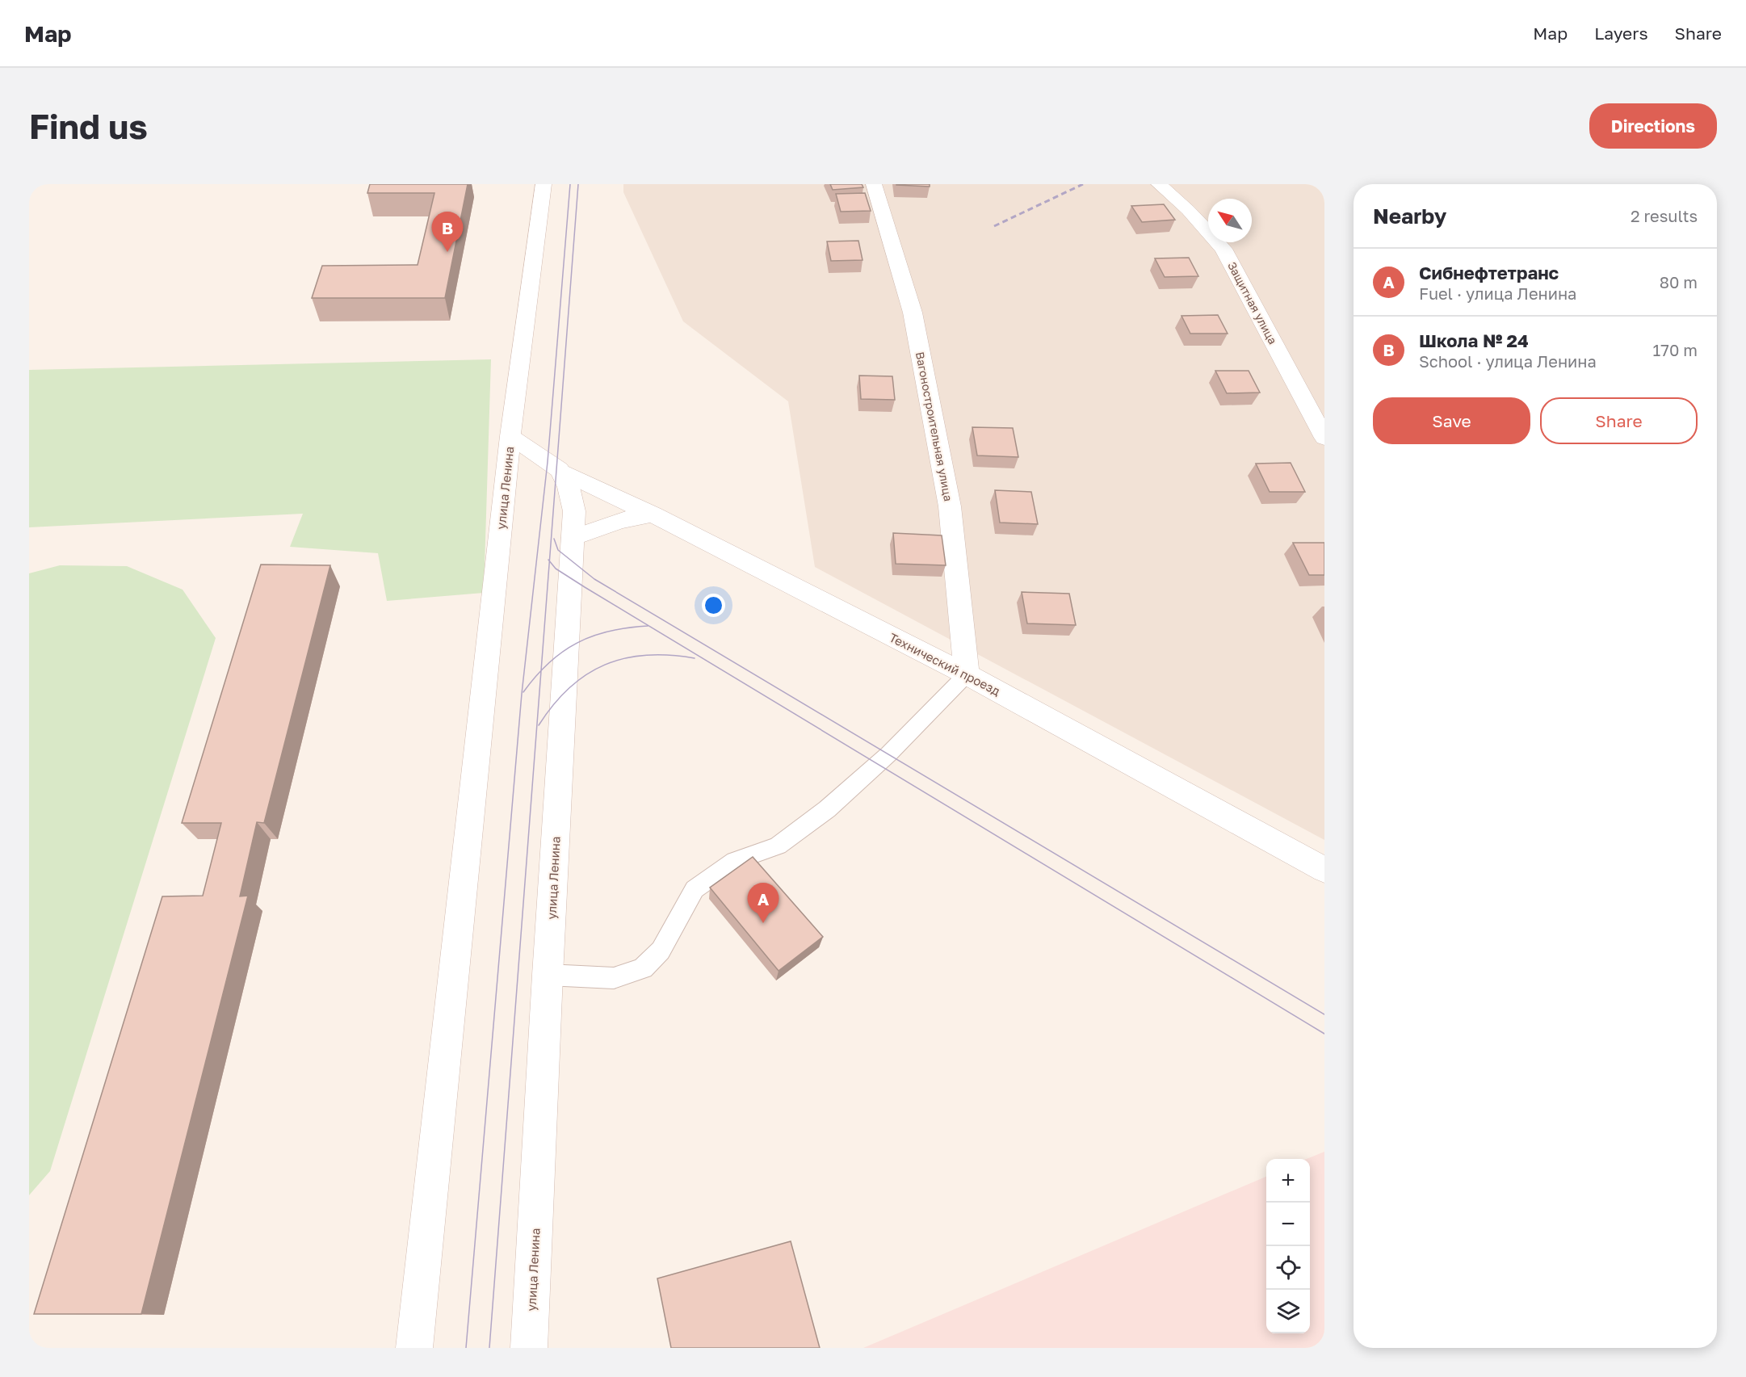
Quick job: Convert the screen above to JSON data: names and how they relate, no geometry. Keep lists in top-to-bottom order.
{
  "streets": {
    "street": [
      "Защитная улица",
      "Вагоностроительная улица",
      "улица Ленина",
      "Технический проезд"
    ]
  },
  "crossings": [
    ["Вагоностроительная улица", "Технический проезд"],
    ["улица Ленина", "Технический проезд"]
  ],
  "north": "top left",
  "page": {
    "header": "Map",
    "nav": ["Map", "Layers", "Share"],
    "buttons": [
      "Directions",
      ["Save", "Share"]
    ],
    "title": "Find us",
    "heading": ["Nearby", "2 results"],
    "pins": ["B", "A"],
    "list": [
      {
        "mark": "A",
        "name": "Сибнефтетранс",
        "note": "Fuel · улица Ленина",
        "value": "80 m"
      },
      {
        "mark": "B",
        "name": "Школа № 24",
        "note": "School · улица Ленина",
        "value": "170 m"
      }
    ],
    "map_buttons": ["+", "−"]
  }
}
